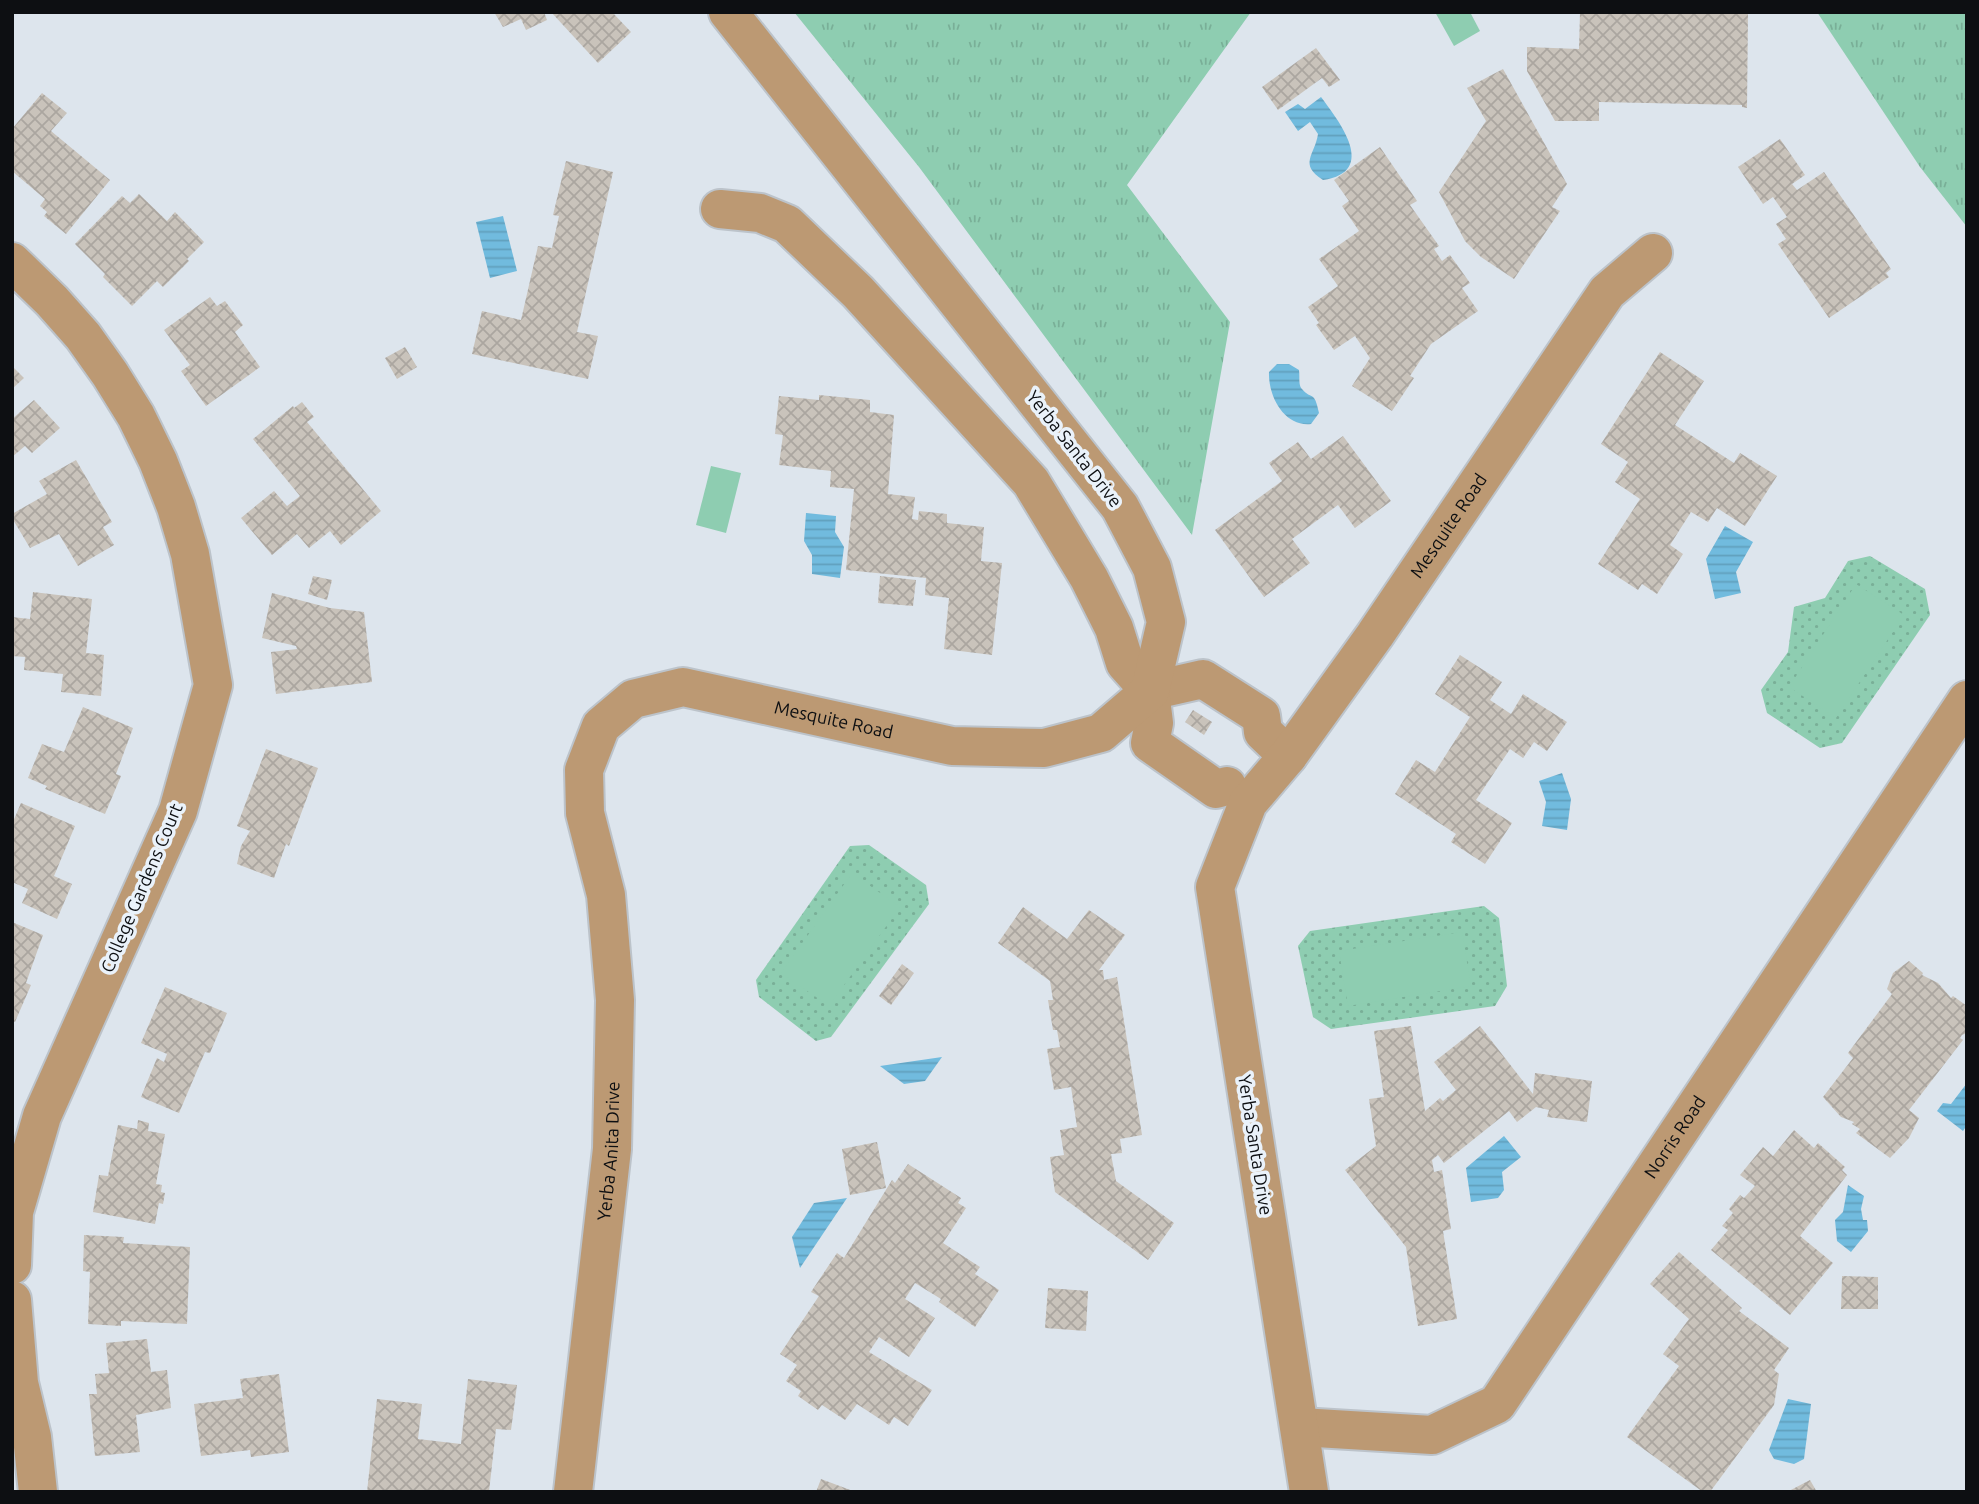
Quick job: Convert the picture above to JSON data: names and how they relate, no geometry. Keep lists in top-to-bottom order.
{
  "streets": {
    "street": [
      "Yerba Santa Drive",
      "Mesquite Road",
      "College Gardens Court",
      "Norris Road",
      "Yerba Anita Drive"
    ]
  },
  "crossings": [
    ["Yerba Santa Drive", "Mesquite Road"],
    ["Yerba Santa Drive", "Norris Road"],
    ["Mesquite Road", "Yerba Anita Drive"]
  ]
}
